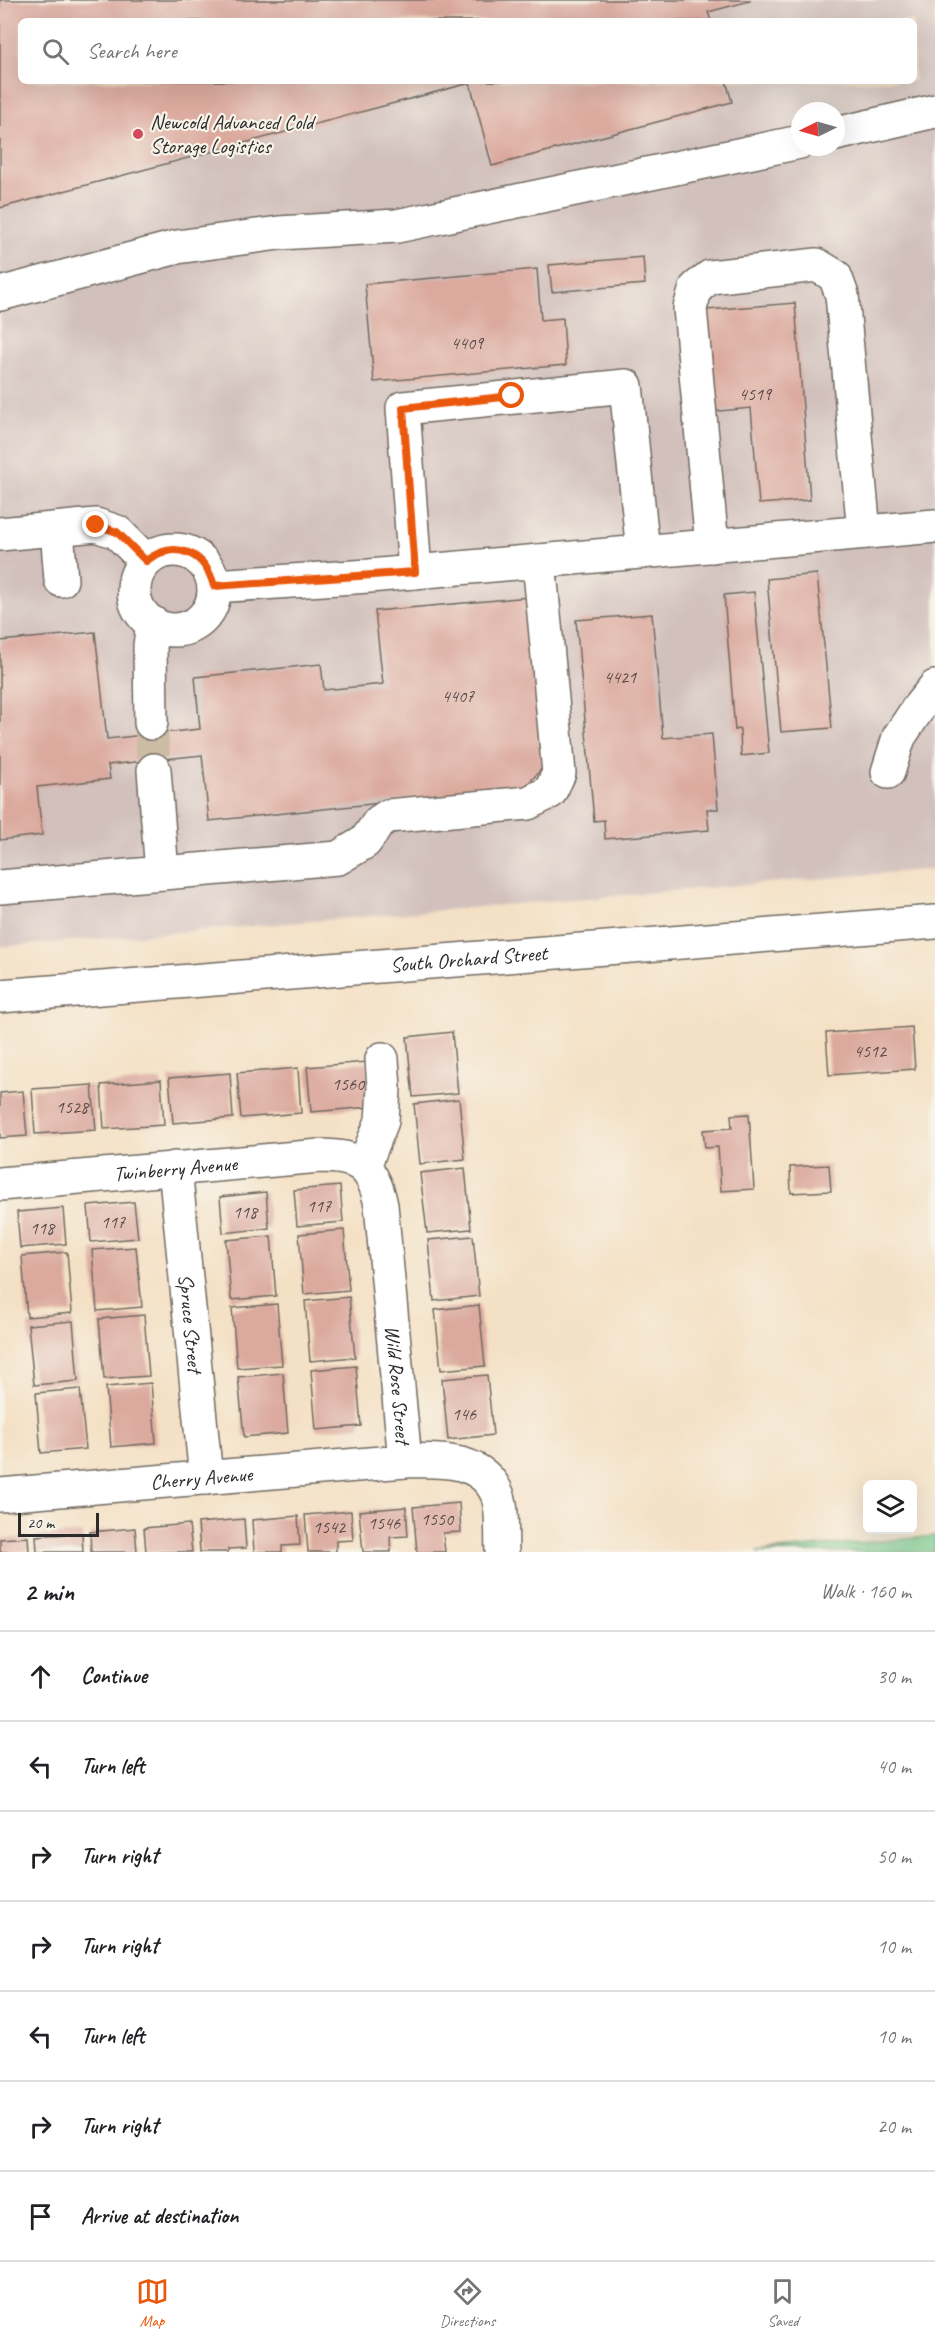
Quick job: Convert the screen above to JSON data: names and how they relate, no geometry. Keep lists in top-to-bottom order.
{
  "streets": {
    "street": [
      "South Orchard Street",
      "Twinberry Avenue",
      "Spruce Street",
      "Wild Rose Street",
      "Cherry Avenue"
    ]
  },
  "crossings": [
    ["Twinberry Avenue", "Spruce Street"],
    ["Twinberry Avenue", "Wild Rose Street"],
    ["Spruce Street", "Cherry Avenue"],
    ["Wild Rose Street", "Cherry Avenue"]
  ],
  "places": ["Newcold Advanced Cold Storage Logistics"],
  "house_numbers": [
    "4409",
    "4519",
    "4421",
    "4407",
    "4512",
    "1560",
    "1528",
    "117",
    "118",
    "117",
    "118",
    "146",
    "1550",
    "1546",
    "1542"
  ],
  "scale_bar": "20 m",
  "north": "left",
  "page": {
    "search": "Search here",
    "scale": "20 m",
    "heading": ["2 min", "Walk · 160 m"],
    "list": [
      ["Continue", "30 m"],
      ["Turn left", "40 m"],
      ["Turn right", "50 m"],
      ["Turn right", "10 m"],
      ["Turn left", "10 m"],
      ["Turn right", "20 m"],
      "Arrive at destination"
    ],
    "nav": ["Map", "Directions", "Saved"]
  }
}
